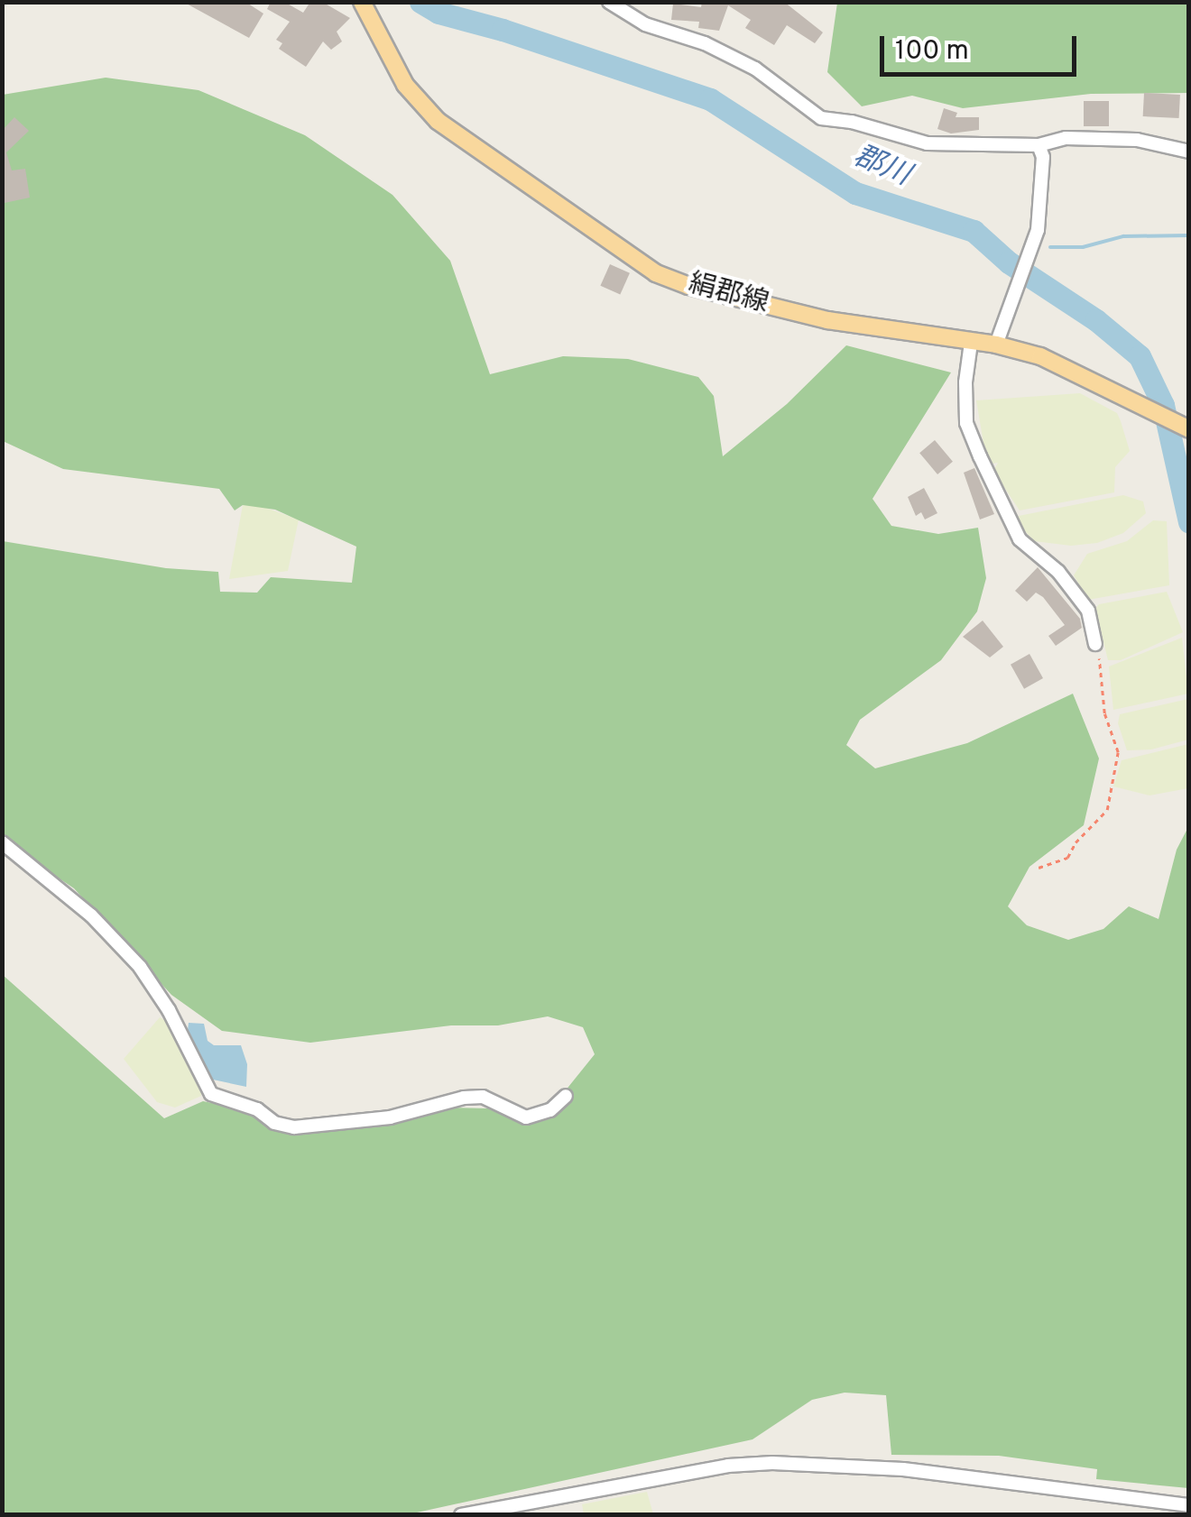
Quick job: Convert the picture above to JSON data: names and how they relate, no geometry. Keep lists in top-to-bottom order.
{
  "streets": {
    "main road": ["絹郡線"]
  },
  "water": ["郡川"],
  "scale_bar": "100 m"
}
